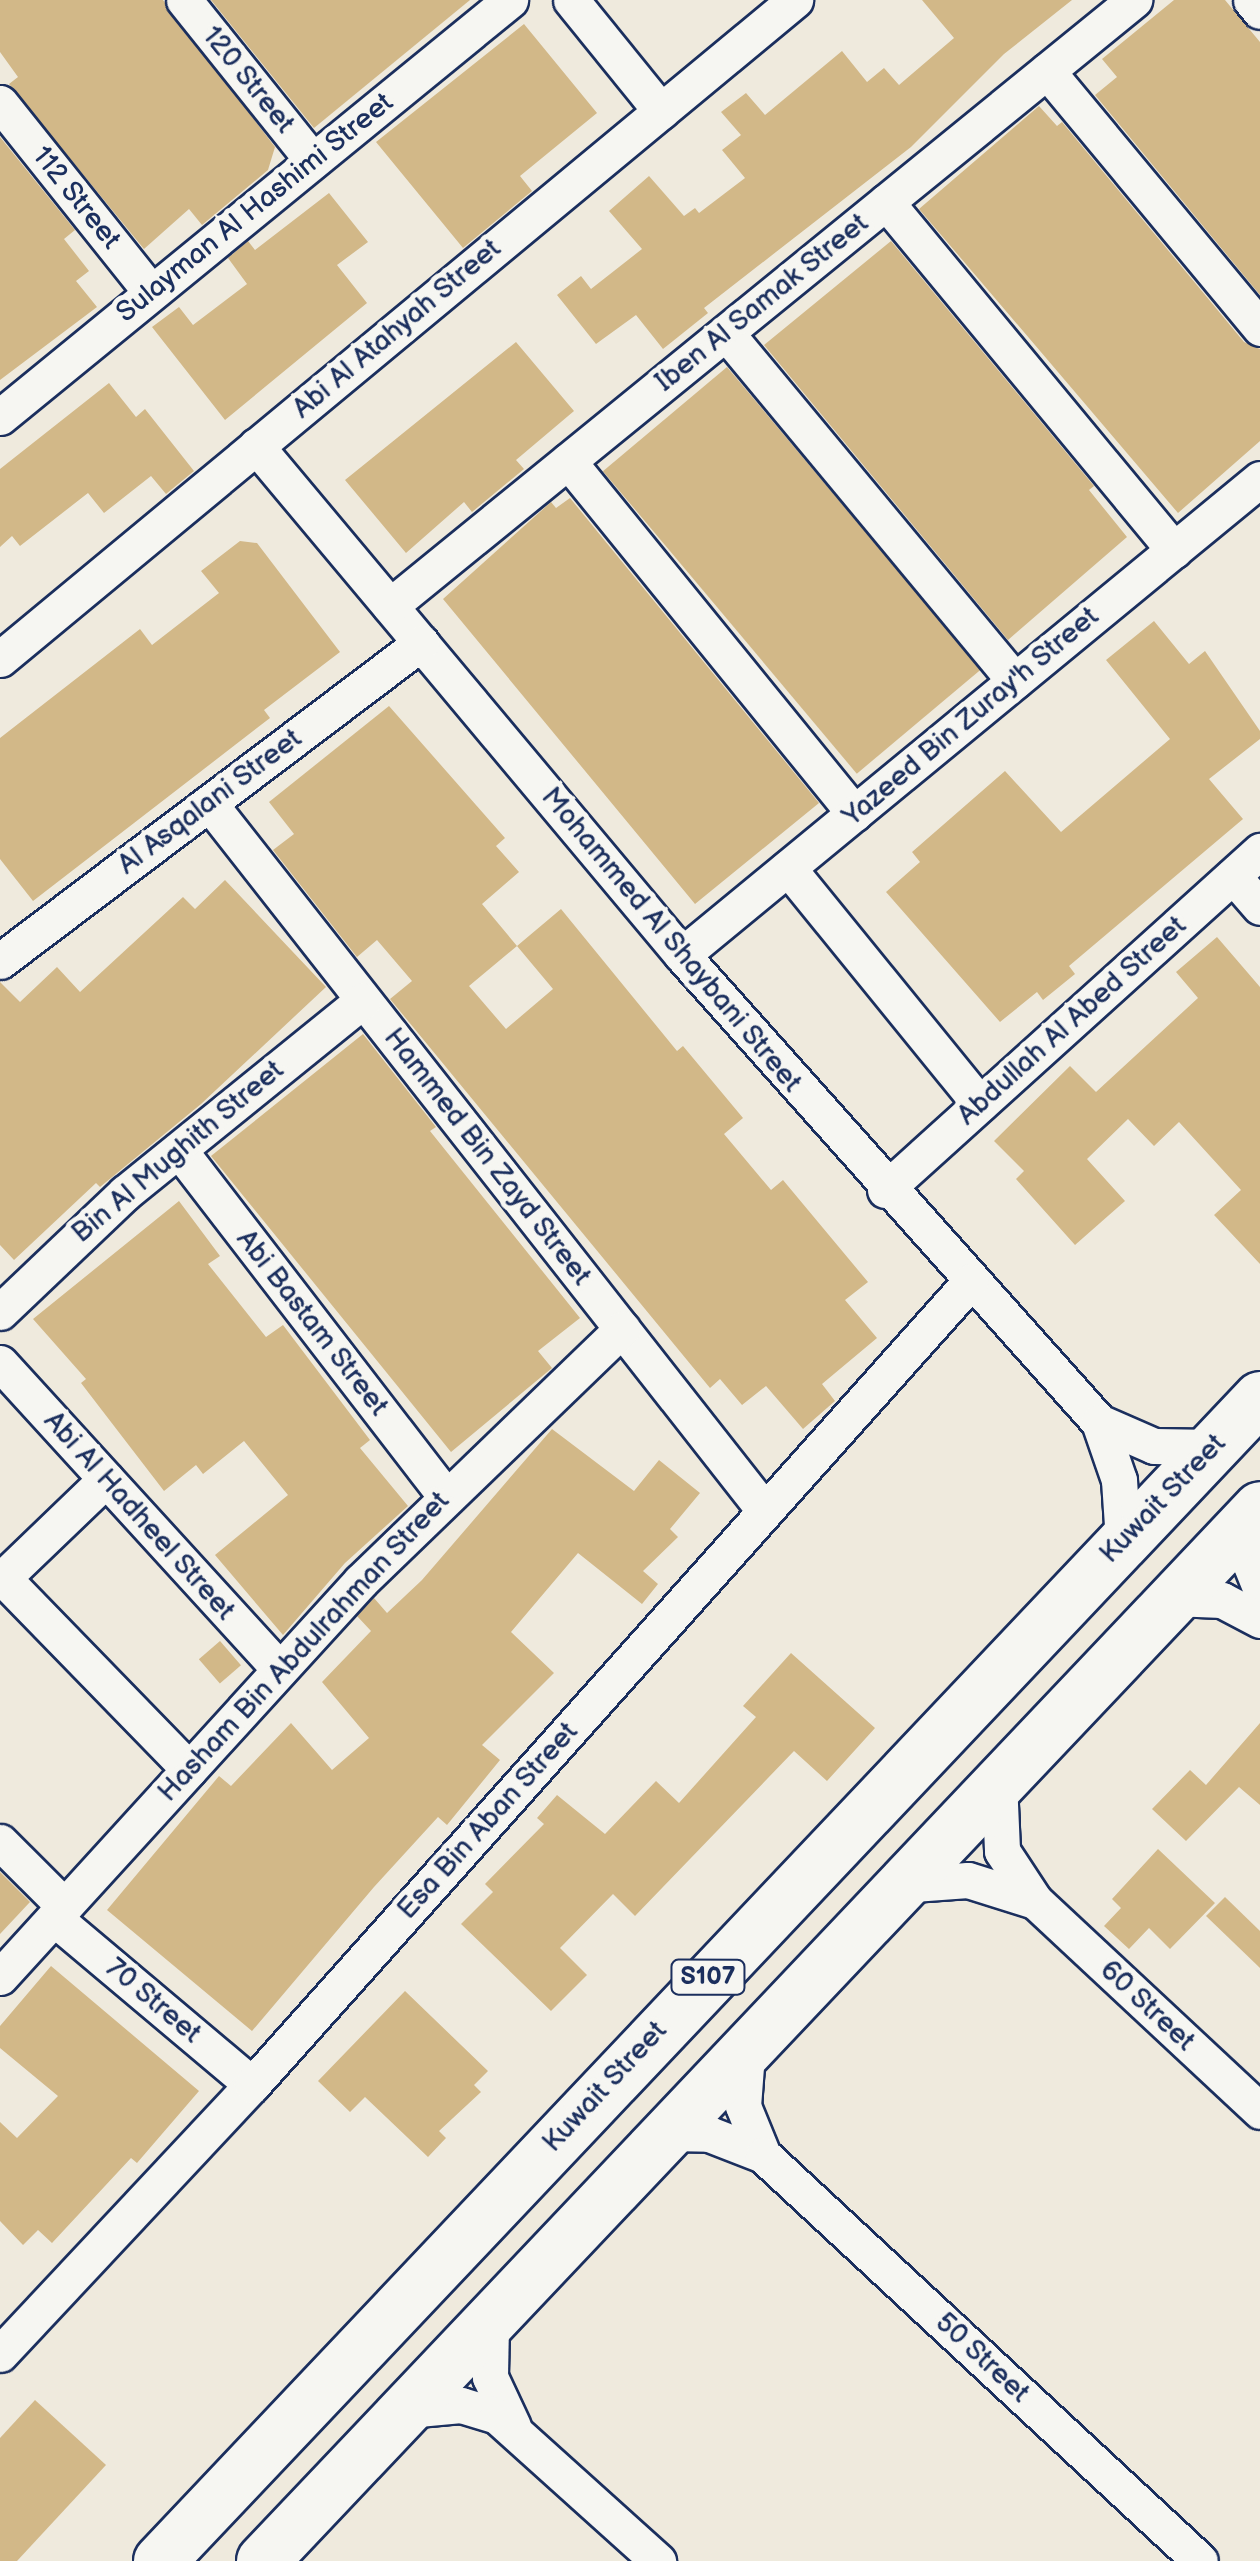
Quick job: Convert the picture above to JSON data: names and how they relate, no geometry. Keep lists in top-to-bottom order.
{
  "streets": {
    "main road": ["Kuwait Street", "S107"],
    "street": [
      "120 Street",
      "112 Street",
      "Sulayman Al Hashimi Street",
      "Iben Al Samak Street",
      "Abi Al Atahyah Street",
      "Yazeed Bin Zuray'h Street",
      "Al Asqalani Street",
      "Mohammed Al Shaybani Street",
      "Abdullah Al Abed Street",
      "Bin Al Mughith Street",
      "Hammed Bin Zayd Street",
      "Abi Bastam Street",
      "Abi Al Hadheel Street",
      "Hasham Bin Abdulrahman Street",
      "Esa Bin Aban Street",
      "70 Street",
      "60 Street",
      "50 Street"
    ]
  },
  "crossings": [
    ["120 Street", "Sulayman Al Hashimi Street"],
    ["112 Street", "Sulayman Al Hashimi Street"],
    ["Iben Al Samak Street", "Mohammed Al Shaybani Street"],
    ["Abi Al Atahyah Street", "Mohammed Al Shaybani Street"],
    ["Yazeed Bin Zuray'h Street", "Mohammed Al Shaybani Street"],
    ["Al Asqalani Street", "Mohammed Al Shaybani Street"],
    ["Al Asqalani Street", "Hammed Bin Zayd Street"],
    ["Mohammed Al Shaybani Street", "Abdullah Al Abed Street"],
    ["Mohammed Al Shaybani Street", "Kuwait Street"],
    ["Mohammed Al Shaybani Street", "Esa Bin Aban Street"],
    ["Bin Al Mughith Street", "Hammed Bin Zayd Street"],
    ["Bin Al Mughith Street", "Abi Bastam Street"],
    ["Hammed Bin Zayd Street", "Hasham Bin Abdulrahman Street"],
    ["Hammed Bin Zayd Street", "Esa Bin Aban Street"],
    ["Abi Bastam Street", "Hasham Bin Abdulrahman Street"],
    ["Abi Al Hadheel Street", "Hasham Bin Abdulrahman Street"],
    ["Hasham Bin Abdulrahman Street", "70 Street"],
    ["Esa Bin Aban Street", "70 Street"],
    ["S107", "60 Street"],
    ["S107", "50 Street"]
  ]
}
